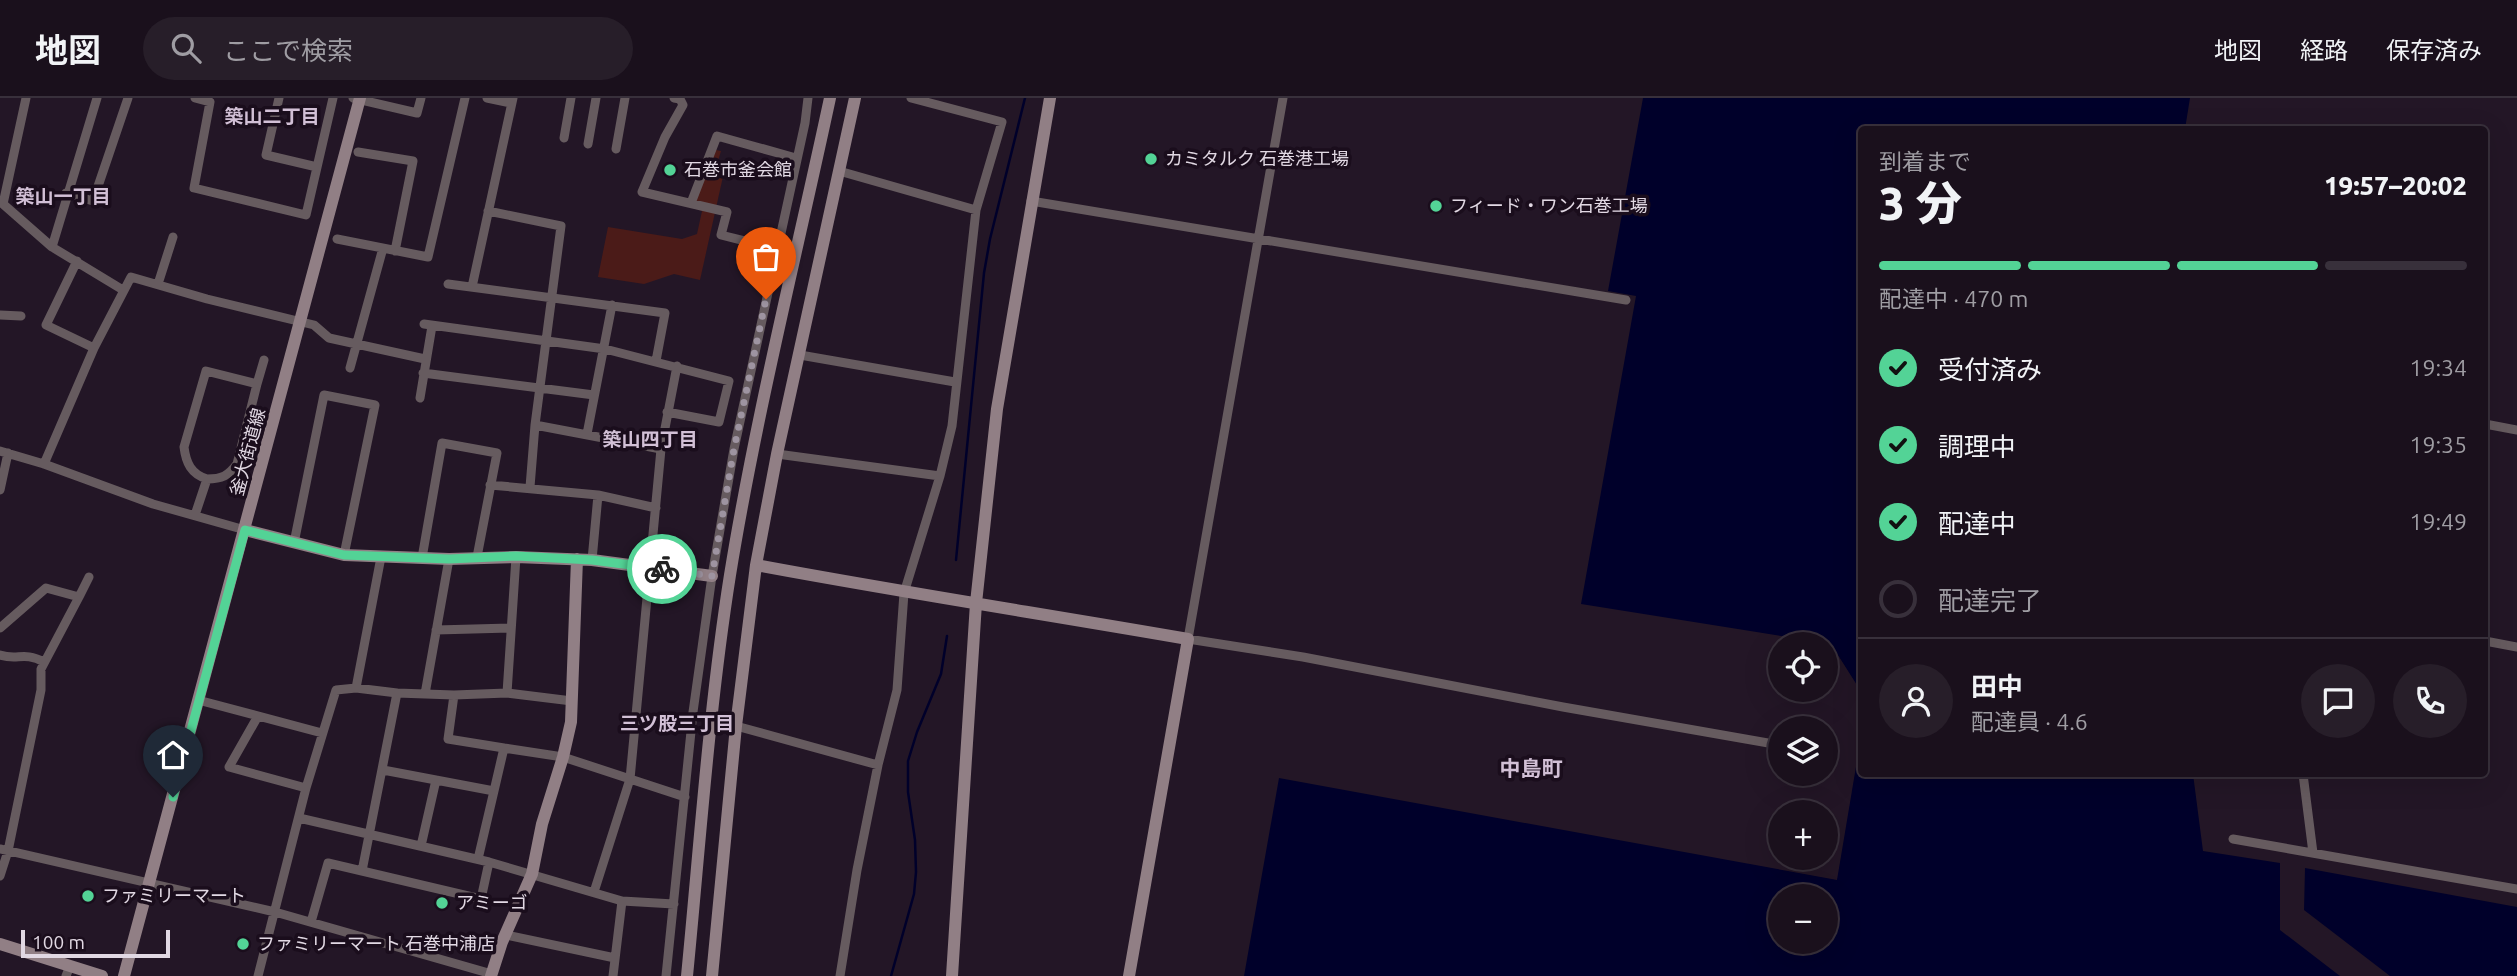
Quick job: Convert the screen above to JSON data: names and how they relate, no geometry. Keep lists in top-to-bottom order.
{
  "streets": {
    "street": ["釜大街道線"]
  },
  "districts": [
    "築山二丁目",
    "築山一丁目",
    "築山四丁目",
    "三ツ股三丁目",
    "中島町"
  ],
  "places": [
    "カミタルク 石巻港工場",
    "石巻市釜会館",
    "フィード・ワン石巻工場",
    "ファミリーマート",
    "アミーゴ",
    "ファミリーマート 石巻中浦店"
  ],
  "scale_bar": "100 m",
  "page": {
    "header": "地図",
    "search": "ここで検索",
    "nav": ["地図", "経路", "保存済み"],
    "heading": ["3 分", "到着まで", "19:57–20:02"],
    "panel": ["田中", "配達員 · 4.6"],
    "bar": "配達中 · 470 m",
    "list": [
      ["受付済み", "19:34"],
      ["調理中", "19:35"],
      ["配達中", "19:49"],
      "配達完了"
    ],
    "map_buttons": ["+", "−"],
    "scale": "100 m"
  }
}
